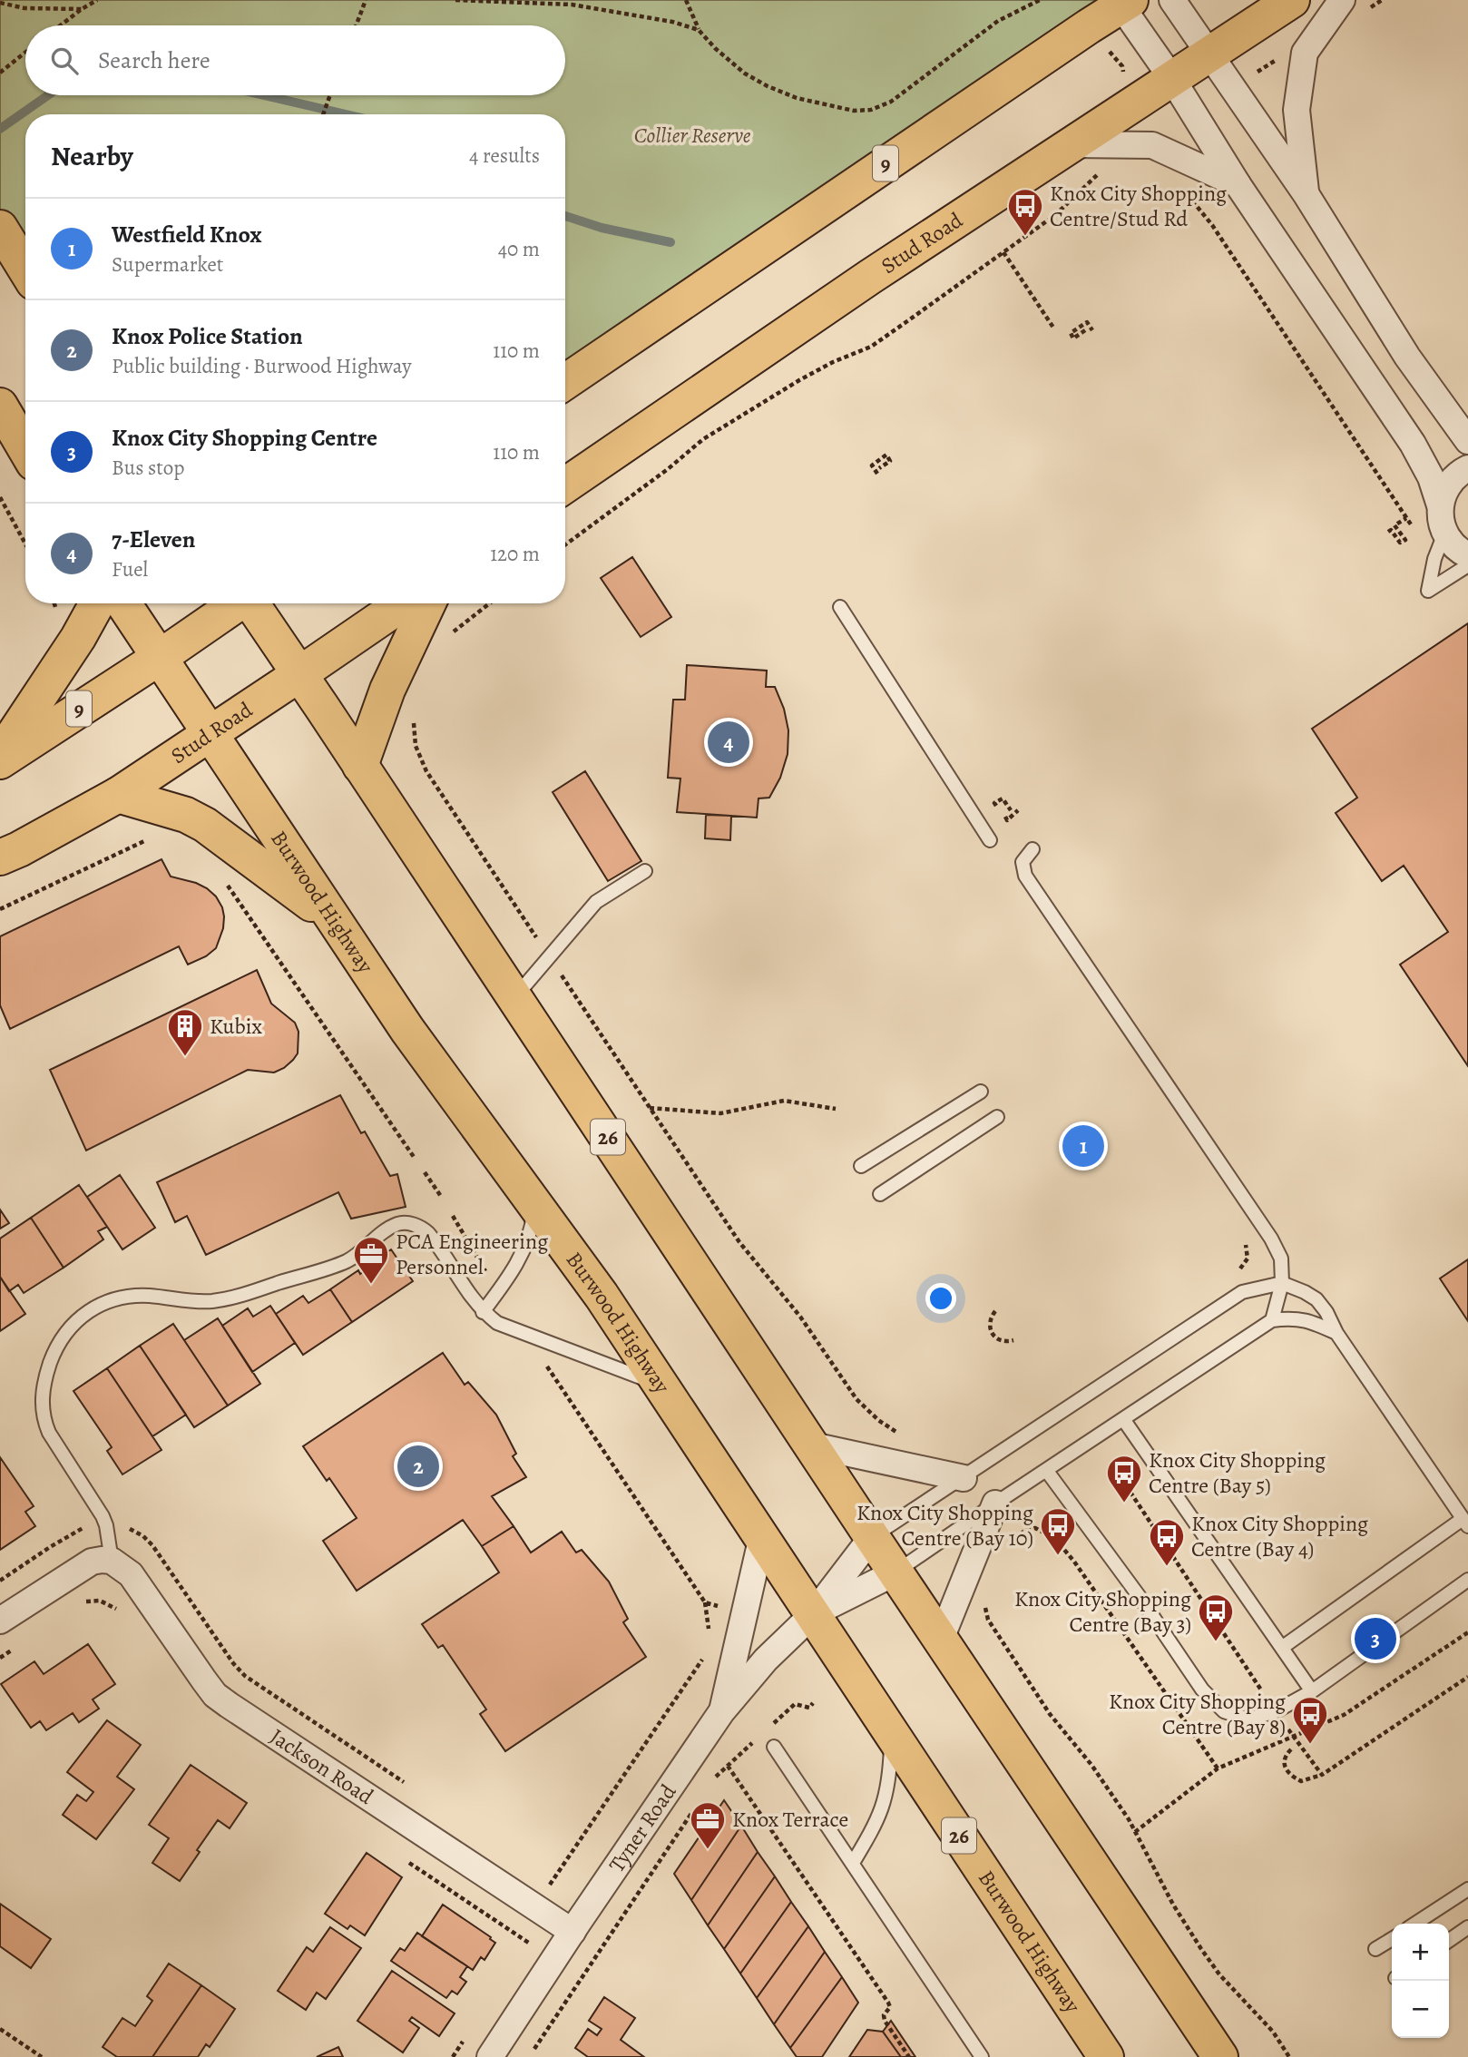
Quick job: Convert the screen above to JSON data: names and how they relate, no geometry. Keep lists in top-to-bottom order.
{
  "streets": {
    "main road": [
      "9",
      "Stud Road",
      "Burwood Highway",
      "26"
    ],
    "street": ["Jackson Road", "Tyner Road"]
  },
  "crossings": [
    ["9", "Burwood Highway"],
    ["Stud Road", "Burwood Highway"],
    ["Stud Road", "26"],
    ["Burwood Highway", "Tyner Road"],
    ["26", "Tyner Road"],
    ["Jackson Road", "Tyner Road"]
  ],
  "parks": ["Collier Reserve"],
  "places": {
    "bus stop": [
      "Knox City Shopping Centre/Stud Rd",
      "Knox City Shopping Centre (Bay 5)",
      "Knox City Shopping Centre (Bay 10)",
      "Knox City Shopping Centre (Bay 4)",
      "Knox City Shopping Centre (Bay 3)",
      "Knox City Shopping Centre (Bay 8)"
    ],
    "building": ["Kubix"],
    "office": ["PCA Engineering Personnel", "Knox Terrace"]
  },
  "page": {
    "search": "Search here",
    "heading": ["Nearby", "4 results"],
    "list": [
      {
        "mark": "1",
        "name": "Westfield Knox",
        "note": "Supermarket",
        "value": "40 m"
      },
      {
        "mark": "2",
        "name": "Knox Police Station",
        "note": "Public building · Burwood Highway",
        "value": "110 m"
      },
      {
        "mark": "3",
        "name": "Knox City Shopping Centre",
        "note": "Bus stop",
        "value": "110 m"
      },
      {
        "mark": "4",
        "name": "7-Eleven",
        "note": "Fuel",
        "value": "120 m"
      }
    ],
    "pins": [
      "4",
      "1",
      "2",
      "3"
    ],
    "map_buttons": ["+", "−"]
  }
}
